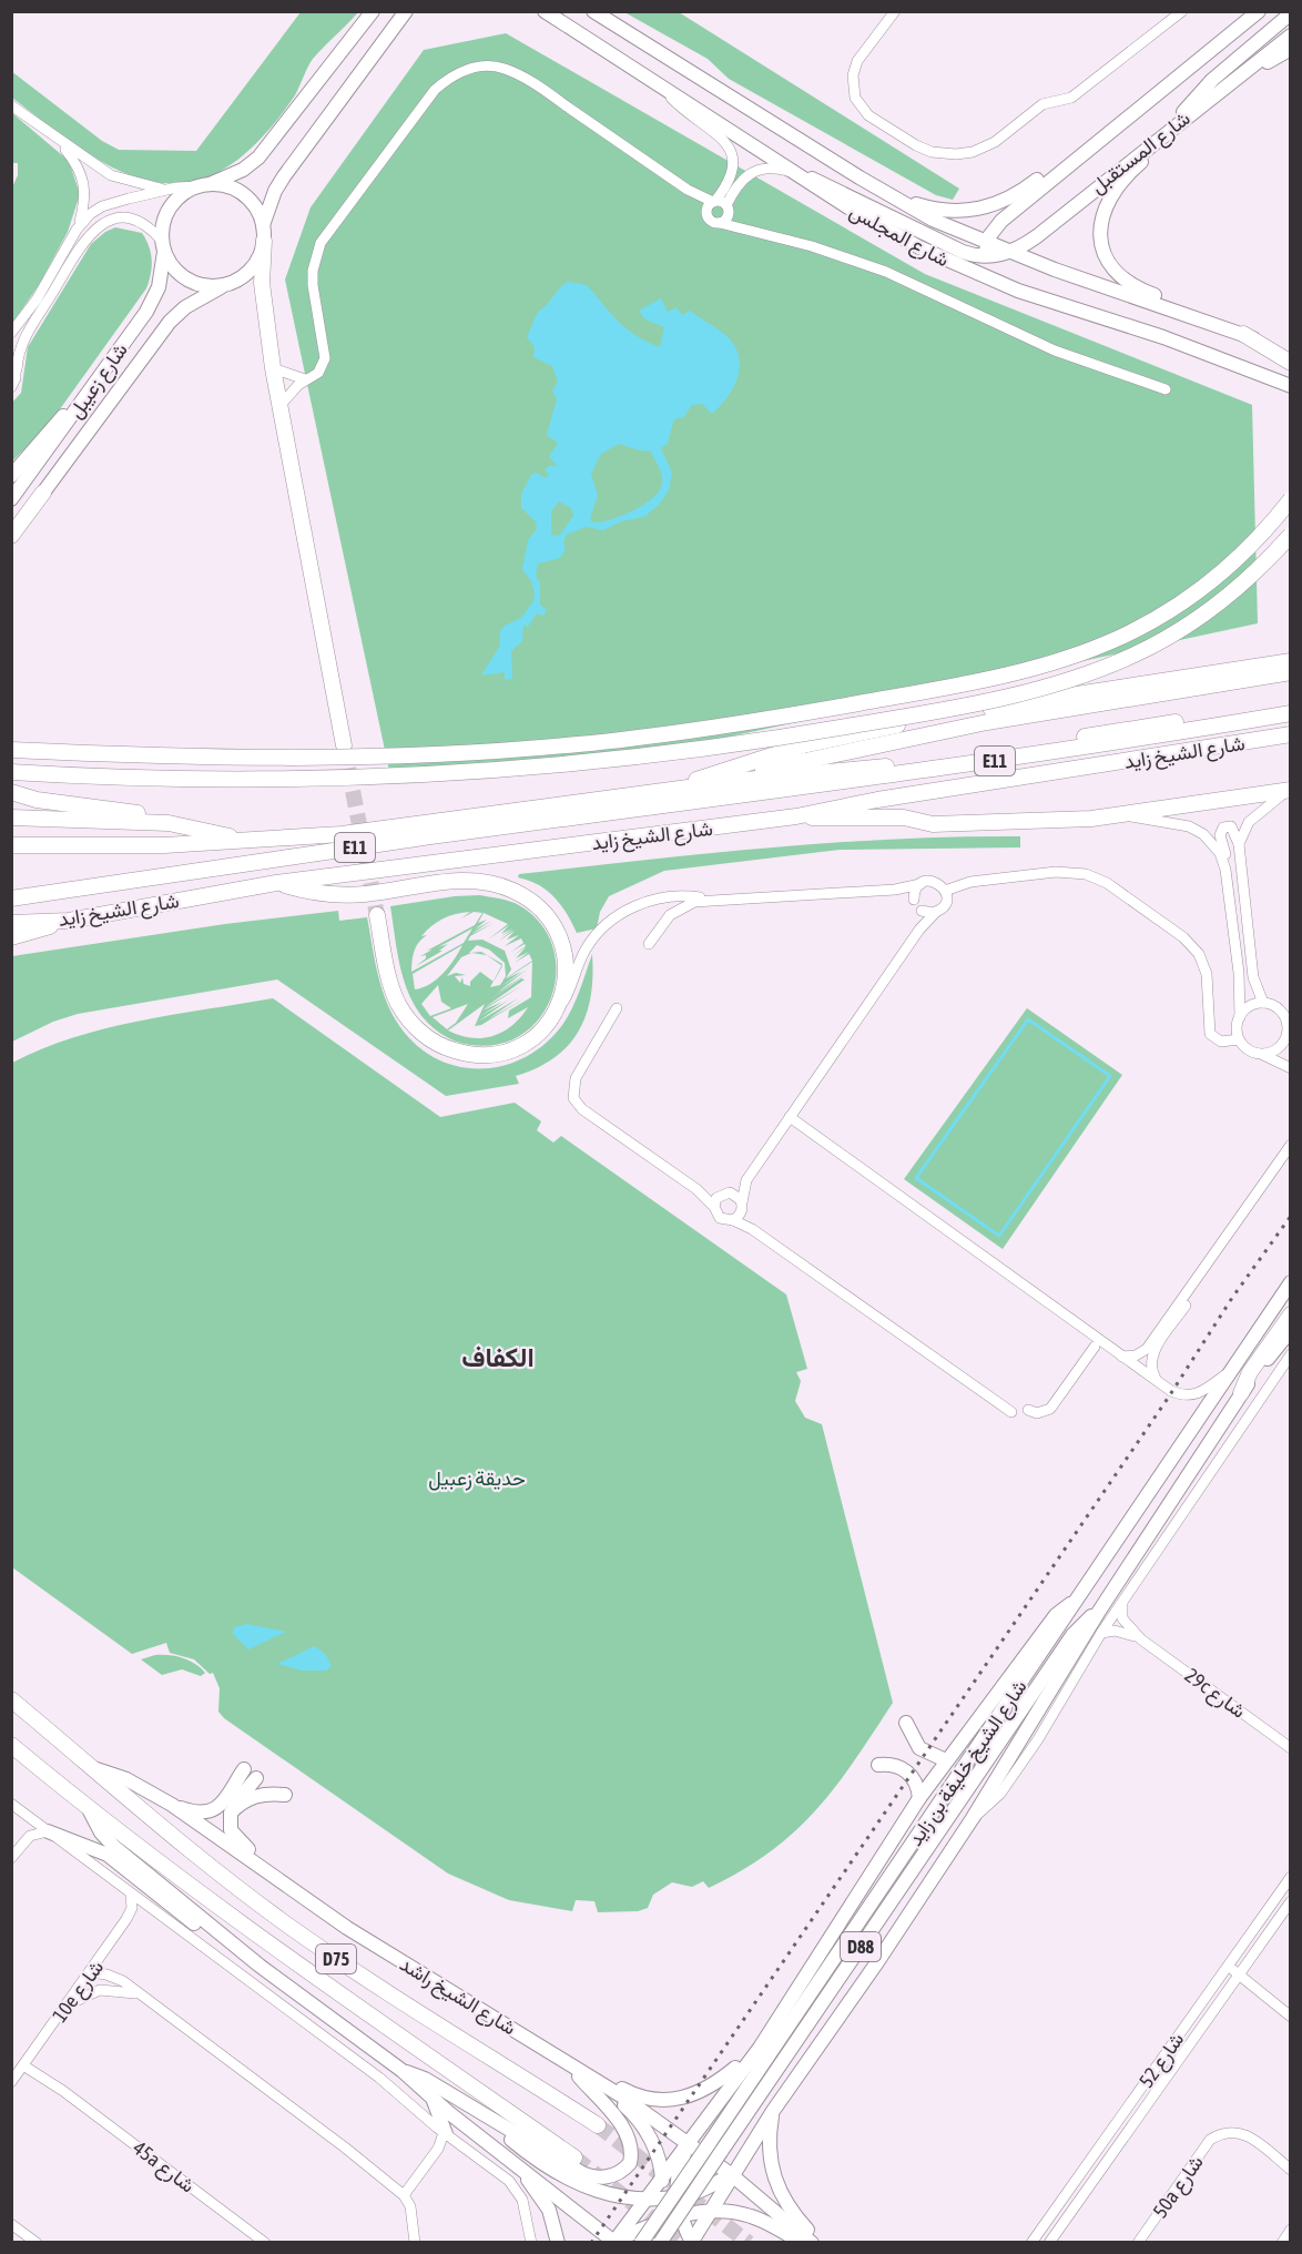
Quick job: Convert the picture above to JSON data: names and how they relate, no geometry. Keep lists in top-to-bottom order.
{
  "streets": {
    "highway": [
      "شارع الشيخ زايد",
      "E11",
      "D75",
      "شارع الشيخ راشد"
    ],
    "main road": [
      "شارع المستقبل",
      "شارع المجلس",
      "شارع زعيبل",
      "شارع الشيخ خليفة بن زايد",
      "D88"
    ],
    "street": [
      "29c شارع",
      "10e شارع",
      "شارع 52",
      "45a شارع",
      "50a شارع"
    ]
  },
  "crossings": [
    ["شارع المستقبل", "شارع المجلس"],
    ["10e شارع", "45a شارع"]
  ],
  "districts": ["الكفاف"],
  "parks": ["حديقة زعبيل"]
}
